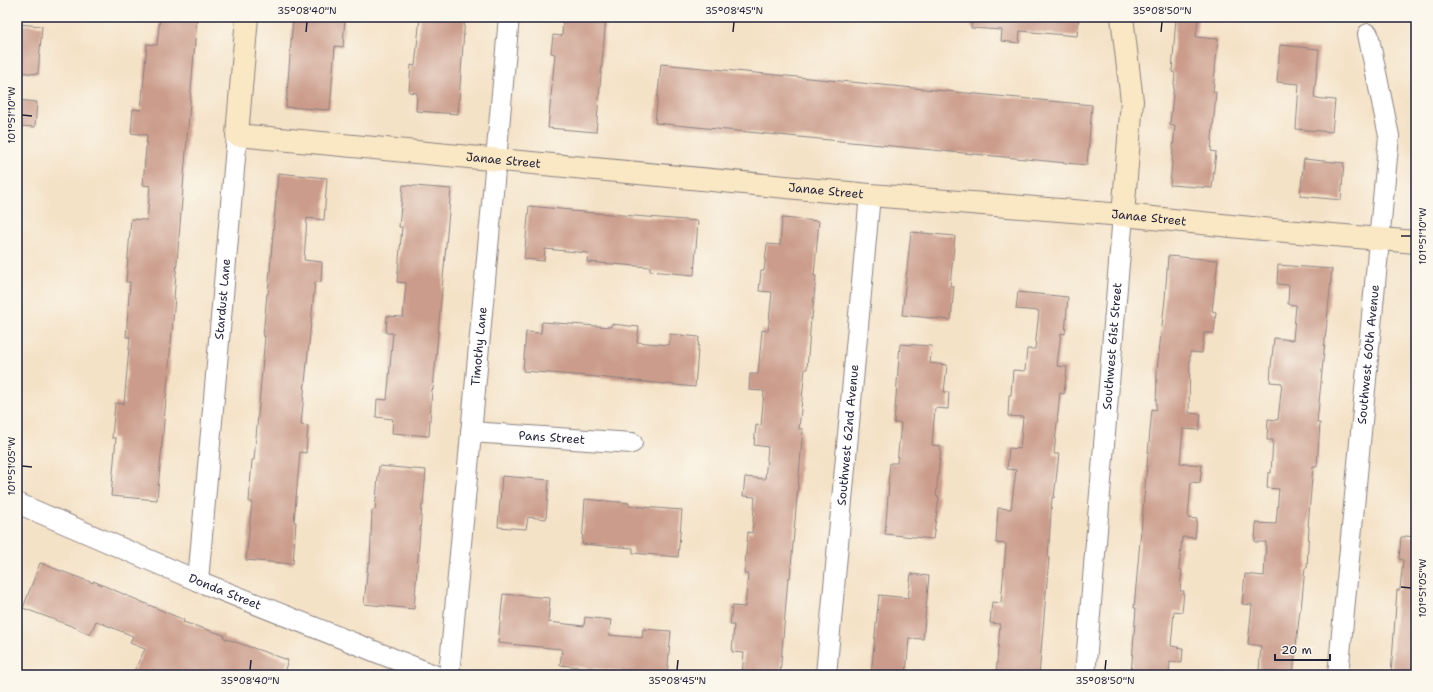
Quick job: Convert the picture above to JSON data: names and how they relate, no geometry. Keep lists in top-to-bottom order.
{
  "streets": {
    "street": [
      "Janae Street",
      "Stardust Lane",
      "Timothy Lane",
      "Southwest 61st Street",
      "Southwest 60th Avenue",
      "Southwest 62nd Avenue",
      "Pans Street",
      "Donda Street"
    ]
  },
  "crossings": [
    ["Janae Street", "Stardust Lane"],
    ["Janae Street", "Timothy Lane"],
    ["Janae Street", "Southwest 61st Street"],
    ["Janae Street", "Southwest 60th Avenue"],
    ["Janae Street", "Southwest 62nd Avenue"],
    ["Stardust Lane", "Donda Street"],
    ["Timothy Lane", "Pans Street"]
  ],
  "scale_bar": "20 m",
  "coordinates": [
    "35°08'40\"N",
    "35°08'45\"N",
    "35°08'50\"N",
    "101°51'10\"W",
    "101°51'05\"W"
  ]
}
